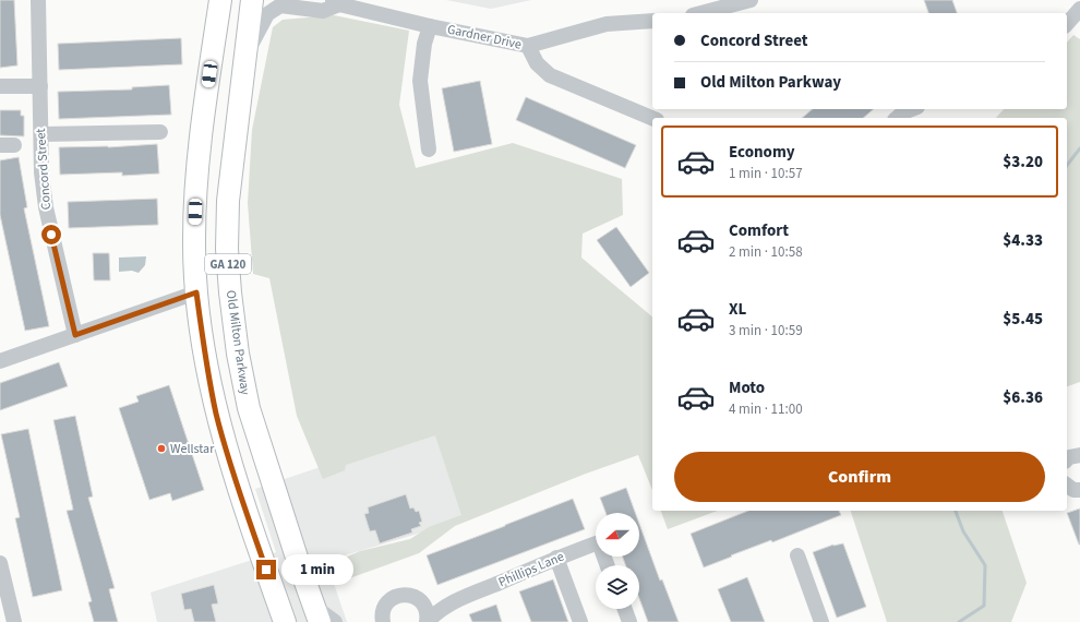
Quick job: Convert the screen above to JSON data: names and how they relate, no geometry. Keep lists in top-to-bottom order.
{
  "streets": {
    "highway": ["GA 120", "Old Milton Parkway"],
    "street": ["Gardner Drive", "Concord Street", "Phillips Lane"]
  },
  "crossings": [
    ["Gardner Drive", "Old Milton Parkway"]
  ],
  "places": ["Wellstar"],
  "north": "left",
  "page": {
    "banner": ["Concord Street", "Old Milton Parkway"],
    "list": [
      {
        "name": "Economy",
        "note": "1 min · 10:57",
        "value": "$3.20"
      },
      {
        "name": "Comfort",
        "note": "2 min · 10:58",
        "value": "$4.33"
      },
      {
        "name": "XL",
        "note": "3 min · 10:59",
        "value": "$5.45"
      },
      {
        "name": "Moto",
        "note": "4 min · 11:00",
        "value": "$6.36"
      }
    ],
    "buttons": "Confirm",
    "bubble": "1 min"
  }
}
